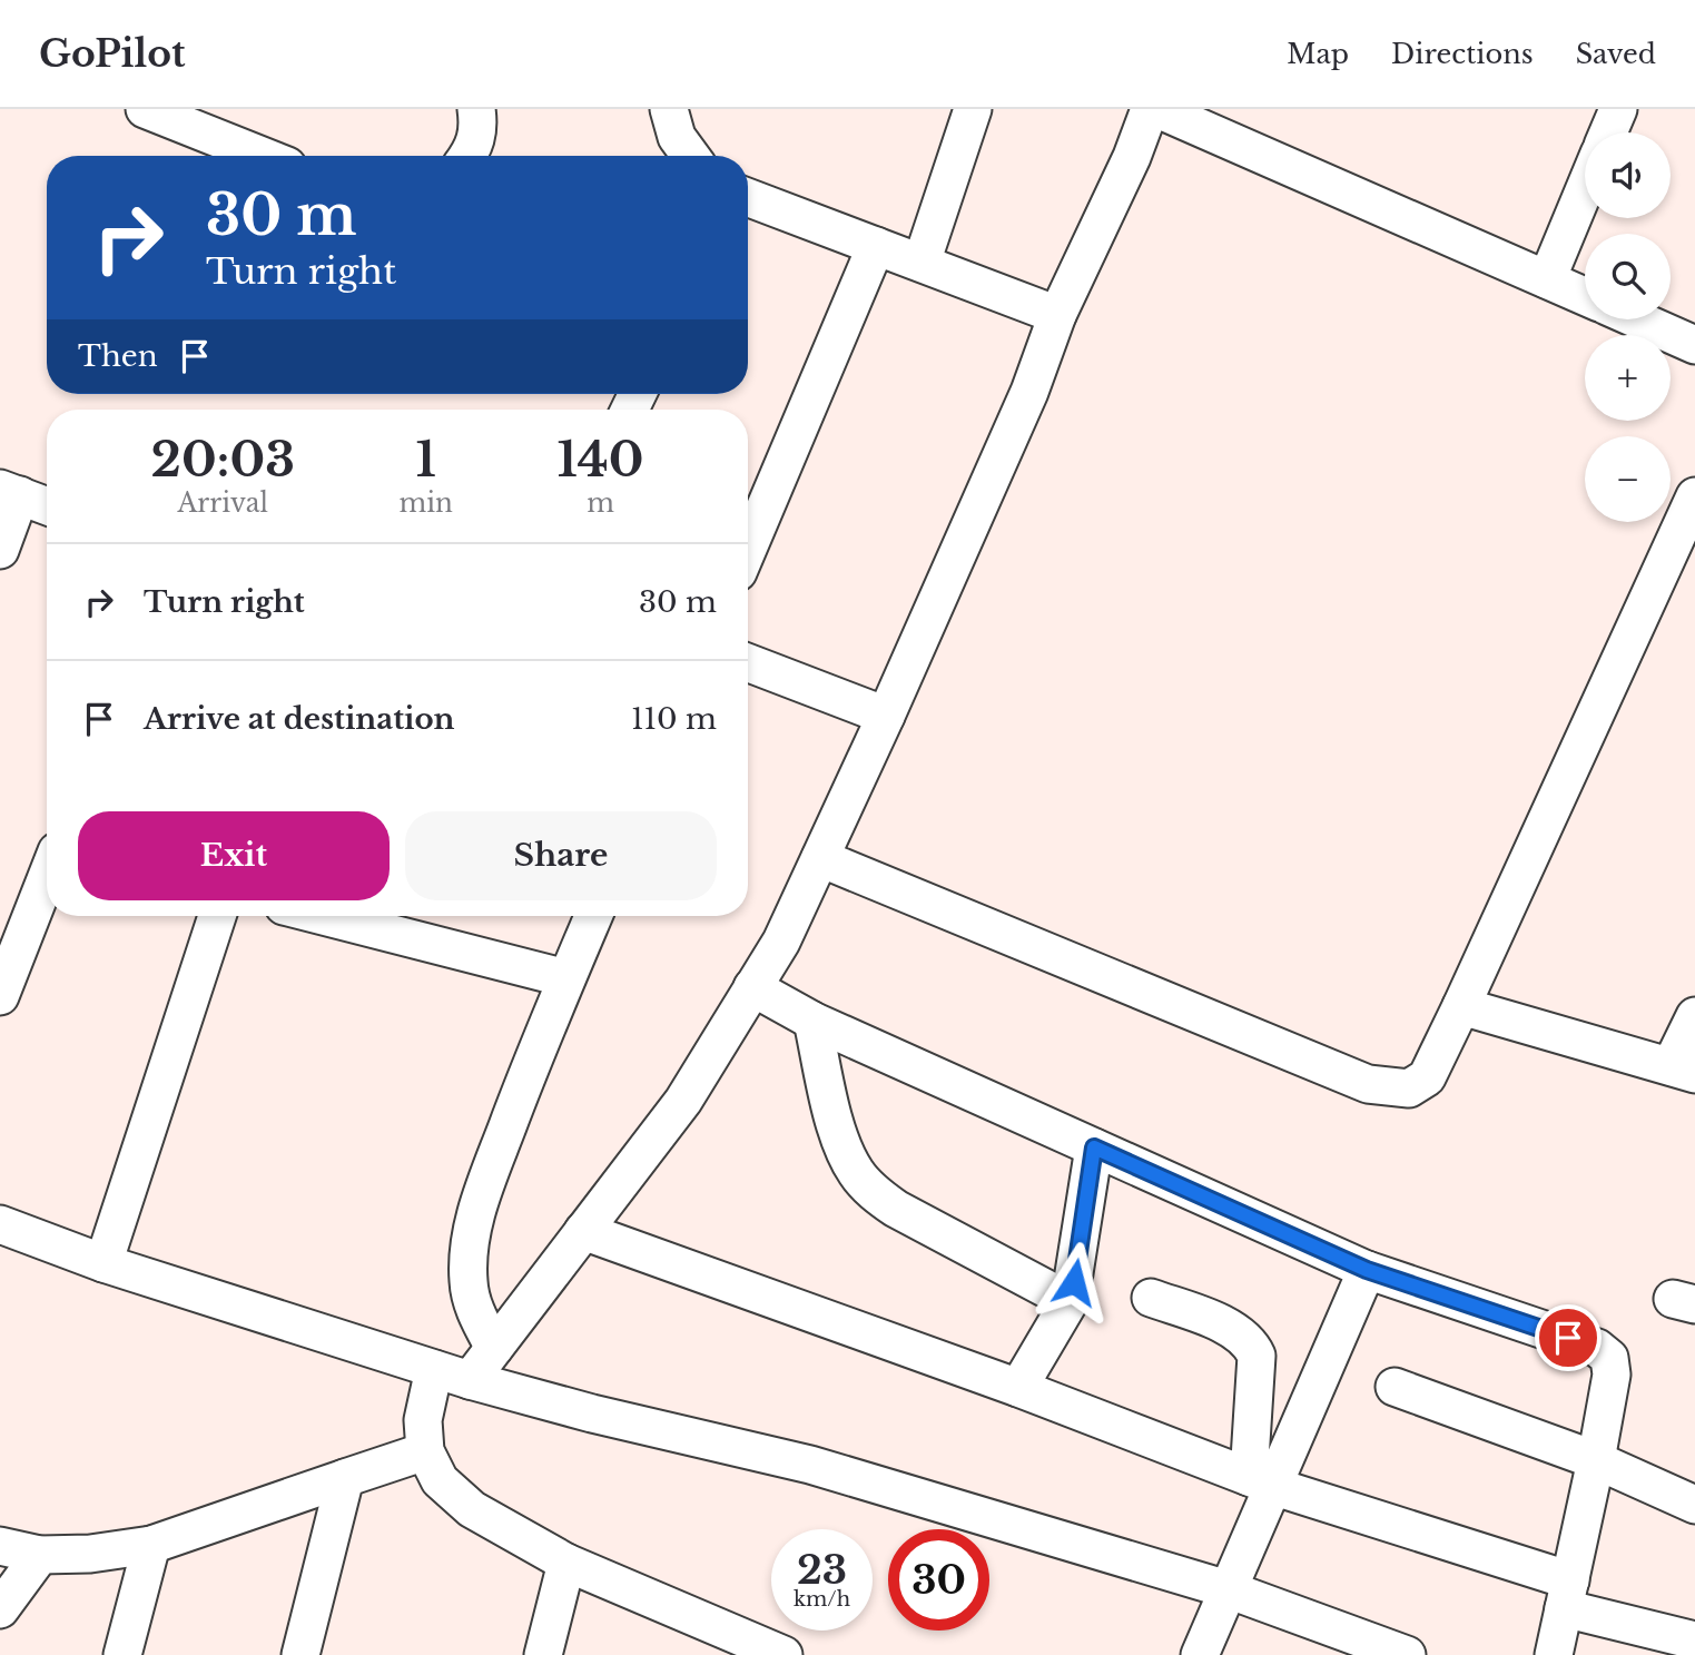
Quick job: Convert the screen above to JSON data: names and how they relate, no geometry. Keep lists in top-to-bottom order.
{
  "page": {
    "header": "GoPilot",
    "nav": ["Map", "Directions", "Saved"],
    "map_buttons": ["+", "−"],
    "turn": ["30 m", "Turn right"],
    "then": "Then",
    "eta": [
      "20:03",
      "Arrival",
      "1",
      "min",
      "140",
      "m"
    ],
    "list": [
      {
        "name": "Turn right",
        "value": "30 m"
      },
      {
        "name": "Arrive at destination",
        "value": "110 m"
      }
    ],
    "buttons": ["Exit", "Share"],
    "speed": "23 km/h",
    "limit": "30"
  }
}
